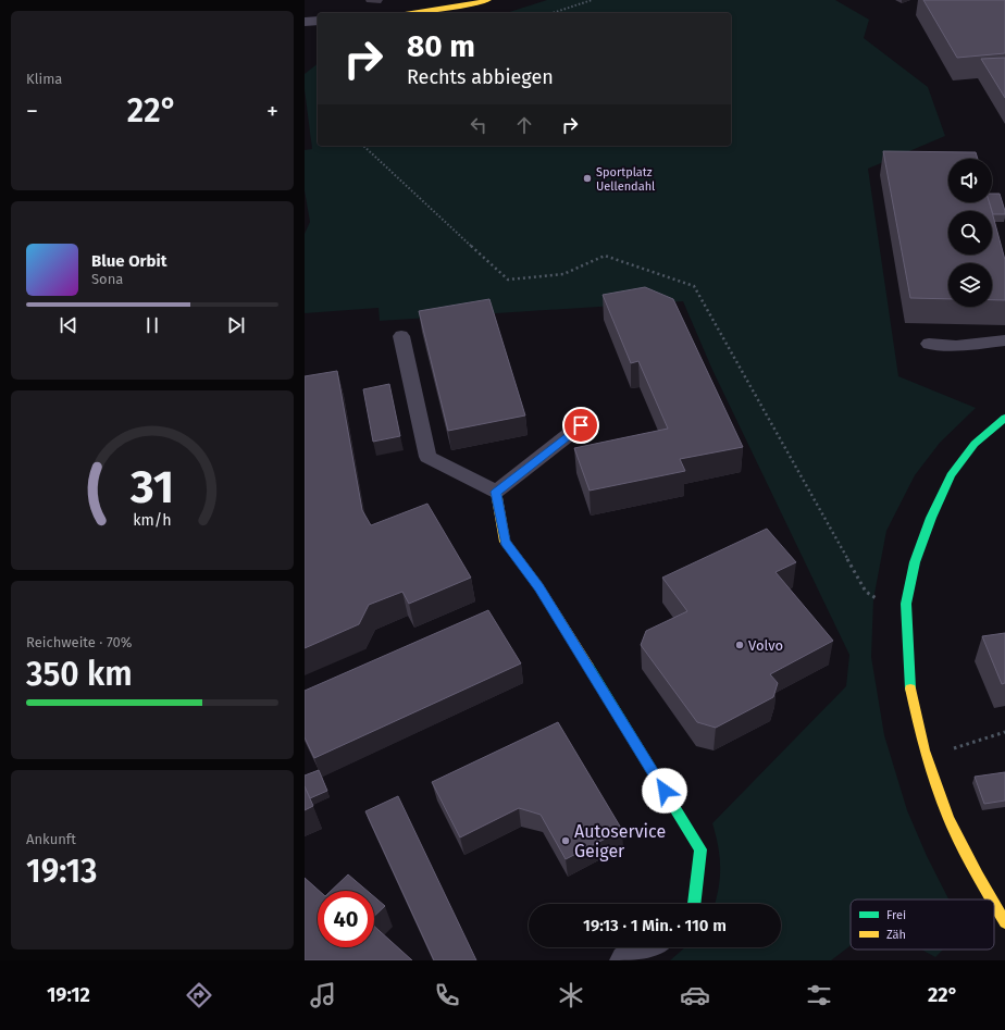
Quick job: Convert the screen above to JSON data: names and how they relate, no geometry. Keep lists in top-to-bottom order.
{
  "places": ["Sportplatz Uellendahl", "Volvo", "Autoservice Geiger"],
  "legend": ["Frei", "Zäh"],
  "page": {
    "tile": [
      "Klima",
      ["Reichweite · 70%", "350 km"],
      ["Ankunft", "19:13"]
    ],
    "turn": ["80 m", "Rechts abbiegen"],
    "heat": ["−", "22°", "+"],
    "song": ["Blue Orbit", "Sona"],
    "limit": "40",
    "trip": "19:13 · 1 Min. · 110 m",
    "tabs": ["19:12", "22°"],
    "gauge": ["31", "km/h"]
  }
}
